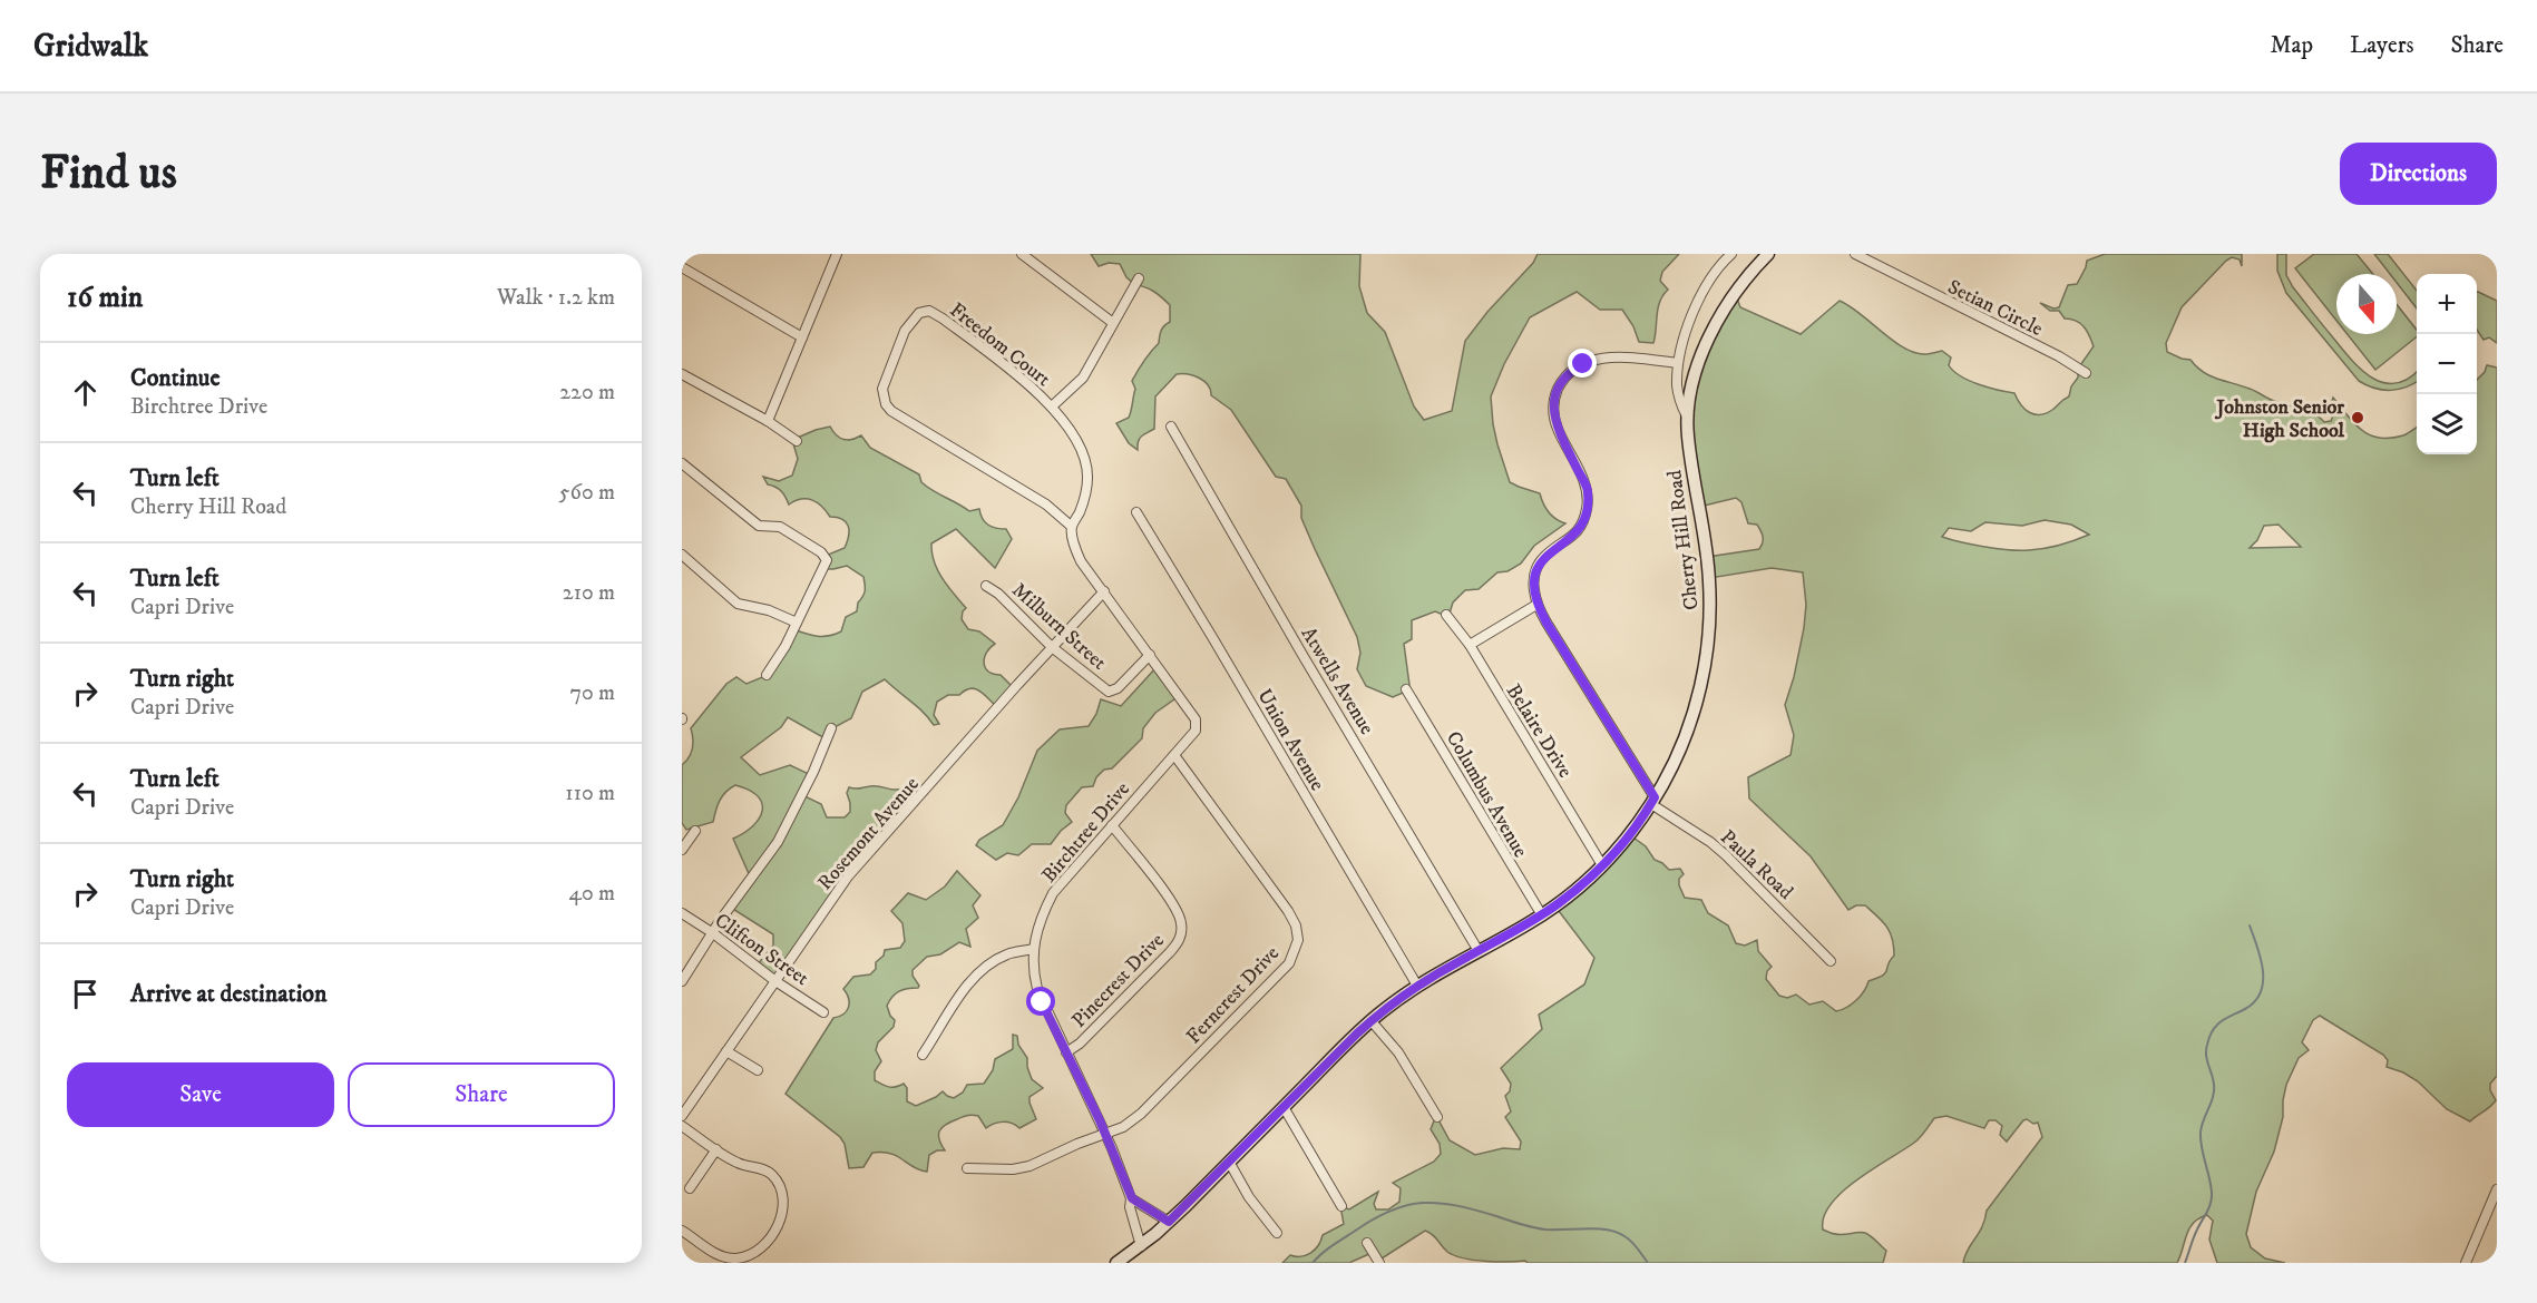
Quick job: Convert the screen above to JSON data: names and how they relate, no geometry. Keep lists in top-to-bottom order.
{
  "streets": {
    "main road": ["Cherry Hill Road"],
    "street": [
      "Setian Circle",
      "Freedom Court",
      "Milburn Street",
      "Atwells Avenue",
      "Belaire Drive",
      "Union Avenue",
      "Columbus Avenue",
      "Birchtree Drive",
      "Rosemont Avenue",
      "Paula Road",
      "Clifton Street",
      "Pinecrest Drive",
      "Ferncrest Drive"
    ]
  },
  "crossings": [
    ["Cherry Hill Road", "Atwells Avenue"],
    ["Cherry Hill Road", "Belaire Drive"],
    ["Cherry Hill Road", "Union Avenue"],
    ["Cherry Hill Road", "Columbus Avenue"],
    ["Cherry Hill Road", "Birchtree Drive"],
    ["Cherry Hill Road", "Paula Road"],
    ["Milburn Street", "Birchtree Drive"],
    ["Milburn Street", "Rosemont Avenue"],
    ["Birchtree Drive", "Pinecrest Drive"],
    ["Birchtree Drive", "Ferncrest Drive"],
    ["Rosemont Avenue", "Clifton Street"]
  ],
  "places": ["Johnston Senior High School"],
  "north": "bottom",
  "page": {
    "header": "Gridwalk",
    "nav": ["Map", "Layers", "Share"],
    "buttons": [
      "Directions",
      ["Save", "Share"]
    ],
    "title": "Find us",
    "heading": ["16 min", "Walk · 1.2 km"],
    "map_buttons": ["+", "−"],
    "list": [
      ["Continue", "Birchtree Drive", "220 m"],
      ["Turn left", "Cherry Hill Road", "560 m"],
      ["Turn left", "Capri Drive", "210 m"],
      ["Turn right", "Capri Drive", "70 m"],
      ["Turn left", "Capri Drive", "110 m"],
      ["Turn right", "Capri Drive", "40 m"],
      "Arrive at destination"
    ]
  }
}
